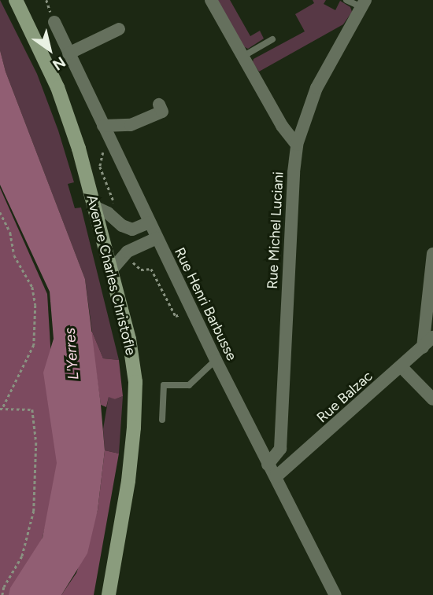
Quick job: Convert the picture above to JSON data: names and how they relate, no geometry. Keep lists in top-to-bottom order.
{
  "streets": {
    "main road": ["Avenue Charles Christofle"],
    "street": ["Rue Michel Luciani", "Rue Henri Barbusse", "Rue Balzac"]
  },
  "crossings": [
    ["Rue Michel Luciani", "Rue Henri Barbusse"],
    ["Rue Henri Barbusse", "Rue Balzac"]
  ],
  "water": ["L'Yerres"],
  "north": "bottom right"
}
